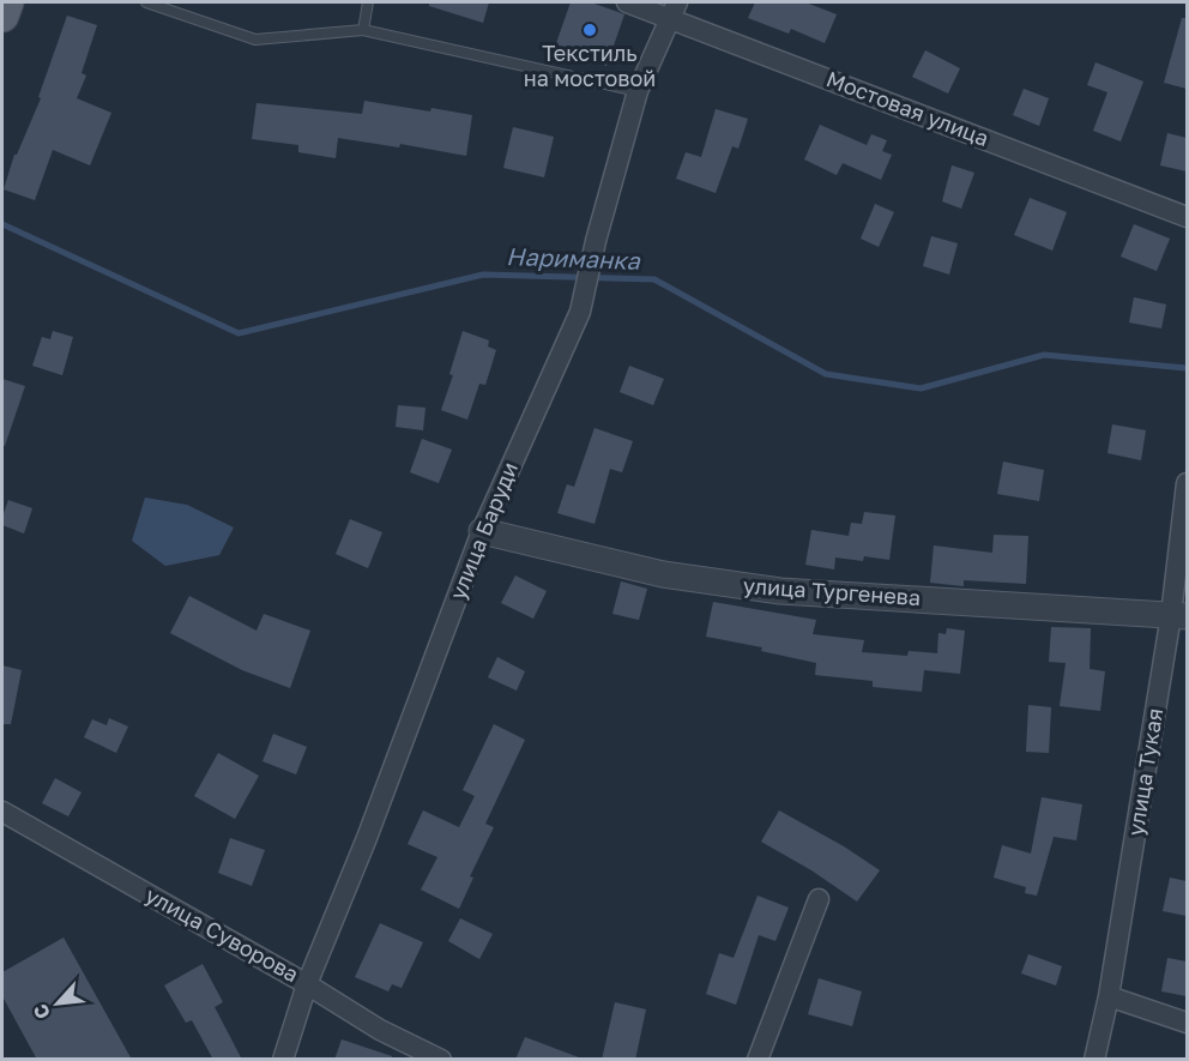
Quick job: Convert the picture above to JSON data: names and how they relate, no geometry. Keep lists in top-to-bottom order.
{
  "streets": {
    "street": [
      "Мостовая улица",
      "улица Баруди",
      "улица Тургенева",
      "улица Тукая",
      "улица Суворова"
    ]
  },
  "crossings": [
    ["Мостовая улица", "улица Баруди"],
    ["улица Баруди", "улица Тургенева"],
    ["улица Баруди", "улица Суворова"],
    ["улица Тургенева", "улица Тукая"]
  ],
  "water": ["Нариманка"],
  "places": ["Текстиль на мостовой"],
  "north": "bottom left"
}
